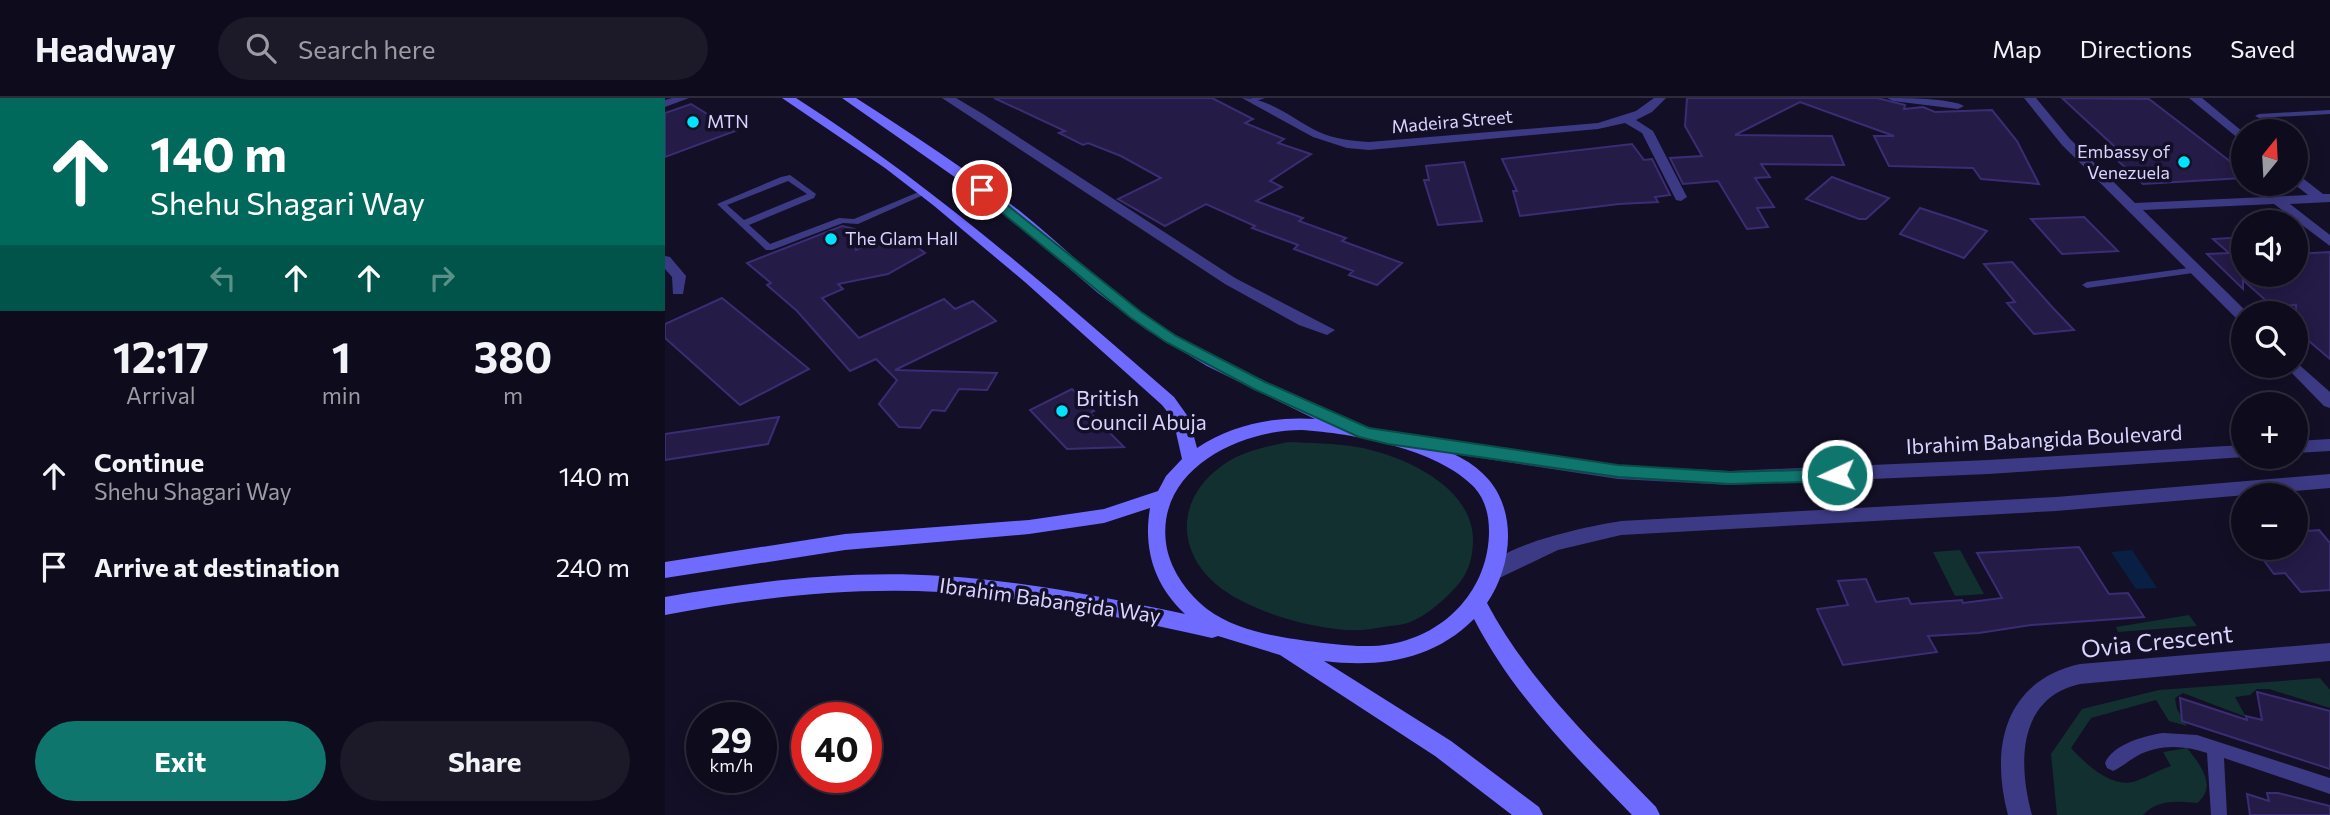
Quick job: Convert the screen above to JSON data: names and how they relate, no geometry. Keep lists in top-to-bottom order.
{
  "streets": {
    "main road": ["Ibrahim Babangida Way"],
    "street": ["Madeira Street", "Ibrahim Babangida Boulevard", "Ovia Crescent"]
  },
  "places": [
    "MTN",
    "Embassy of Venezuela",
    "The Glam Hall",
    "British Council Abuja"
  ],
  "north": "top",
  "page": {
    "header": "Headway",
    "search": "Search here",
    "nav": ["Map", "Directions", "Saved"],
    "turn": ["140 m", "Shehu Shagari Way"],
    "map_buttons": ["+", "−"],
    "eta": [
      "12:17",
      "Arrival",
      "1",
      "min",
      "380",
      "m"
    ],
    "list": [
      {
        "name": "Continue",
        "note": "Shehu Shagari Way",
        "value": "140 m"
      },
      {
        "name": "Arrive at destination",
        "value": "240 m"
      }
    ],
    "speed": "29 km/h",
    "limit": "40",
    "buttons": ["Exit", "Share"]
  }
}
